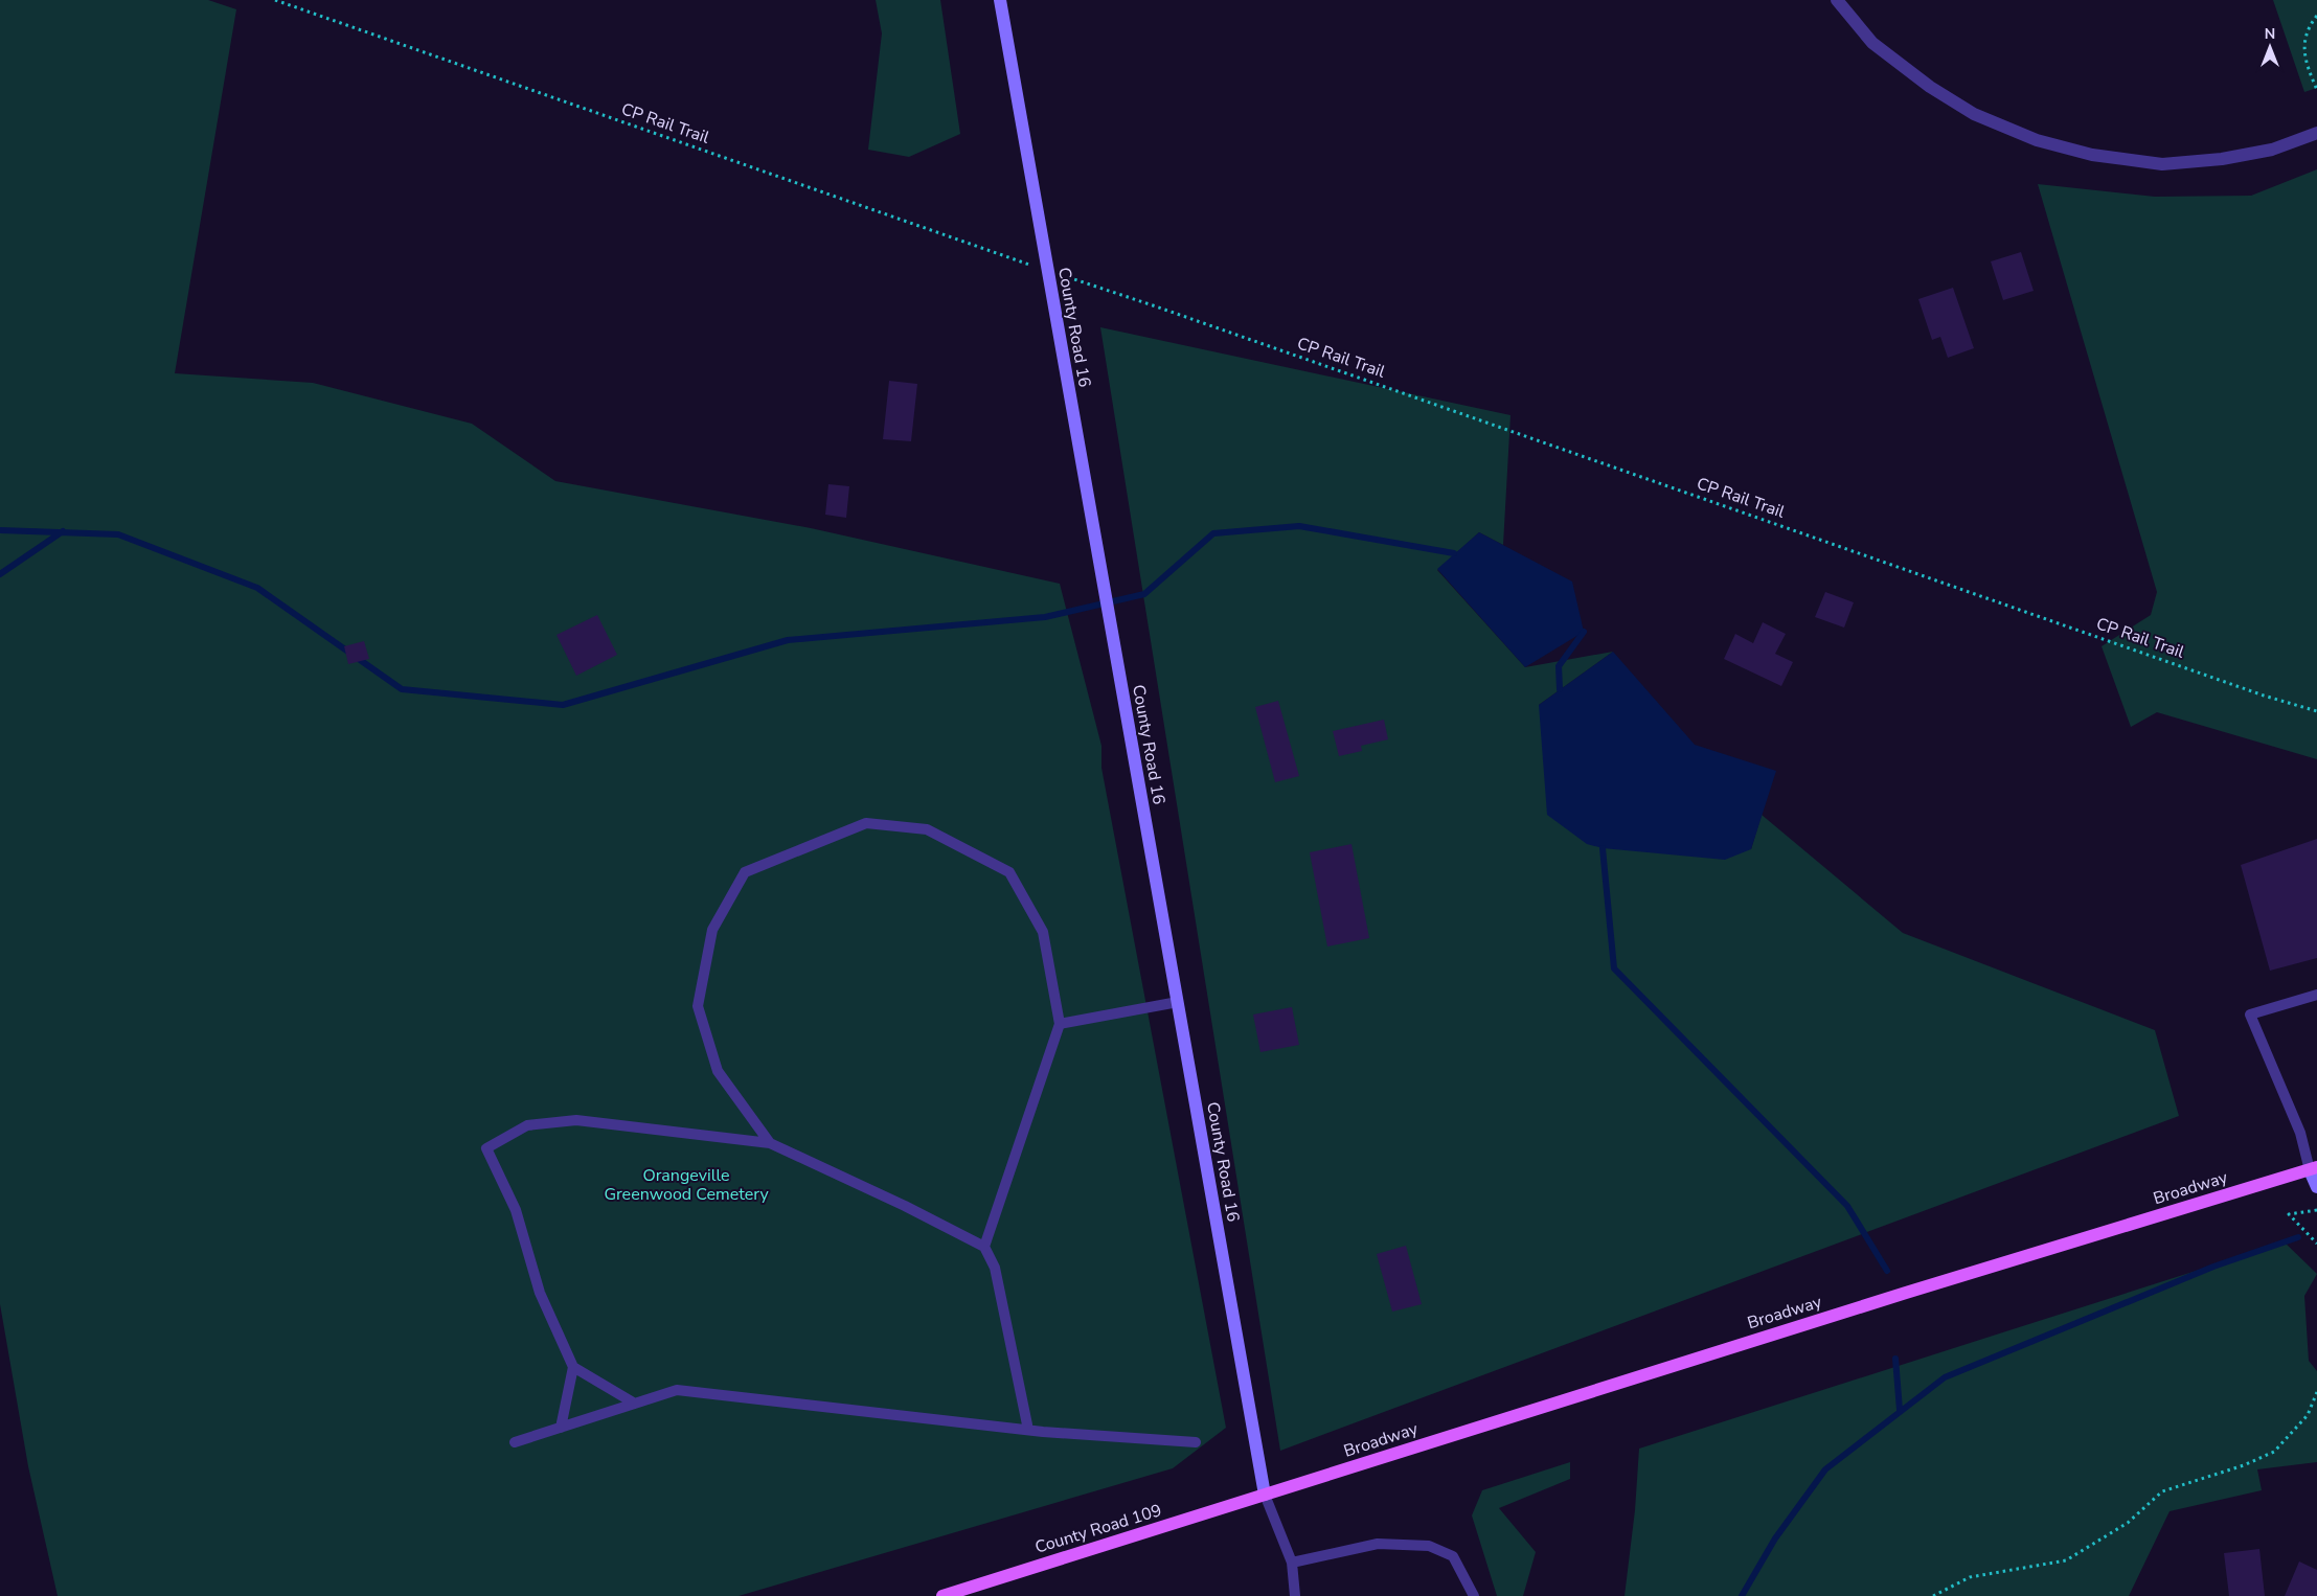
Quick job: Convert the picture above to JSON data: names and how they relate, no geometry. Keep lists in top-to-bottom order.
{
  "streets": {
    "main road": ["County Road 16", "Broadway", "County Road 109"],
    "path": ["CP Rail Trail"]
  },
  "crossings": [
    ["CP Rail Trail", "County Road 16"],
    ["County Road 16", "Broadway"],
    ["County Road 16", "County Road 109"],
    ["Broadway", "County Road 109"]
  ],
  "parks": ["Orangeville Greenwood Cemetery"],
  "north": "top"
}
